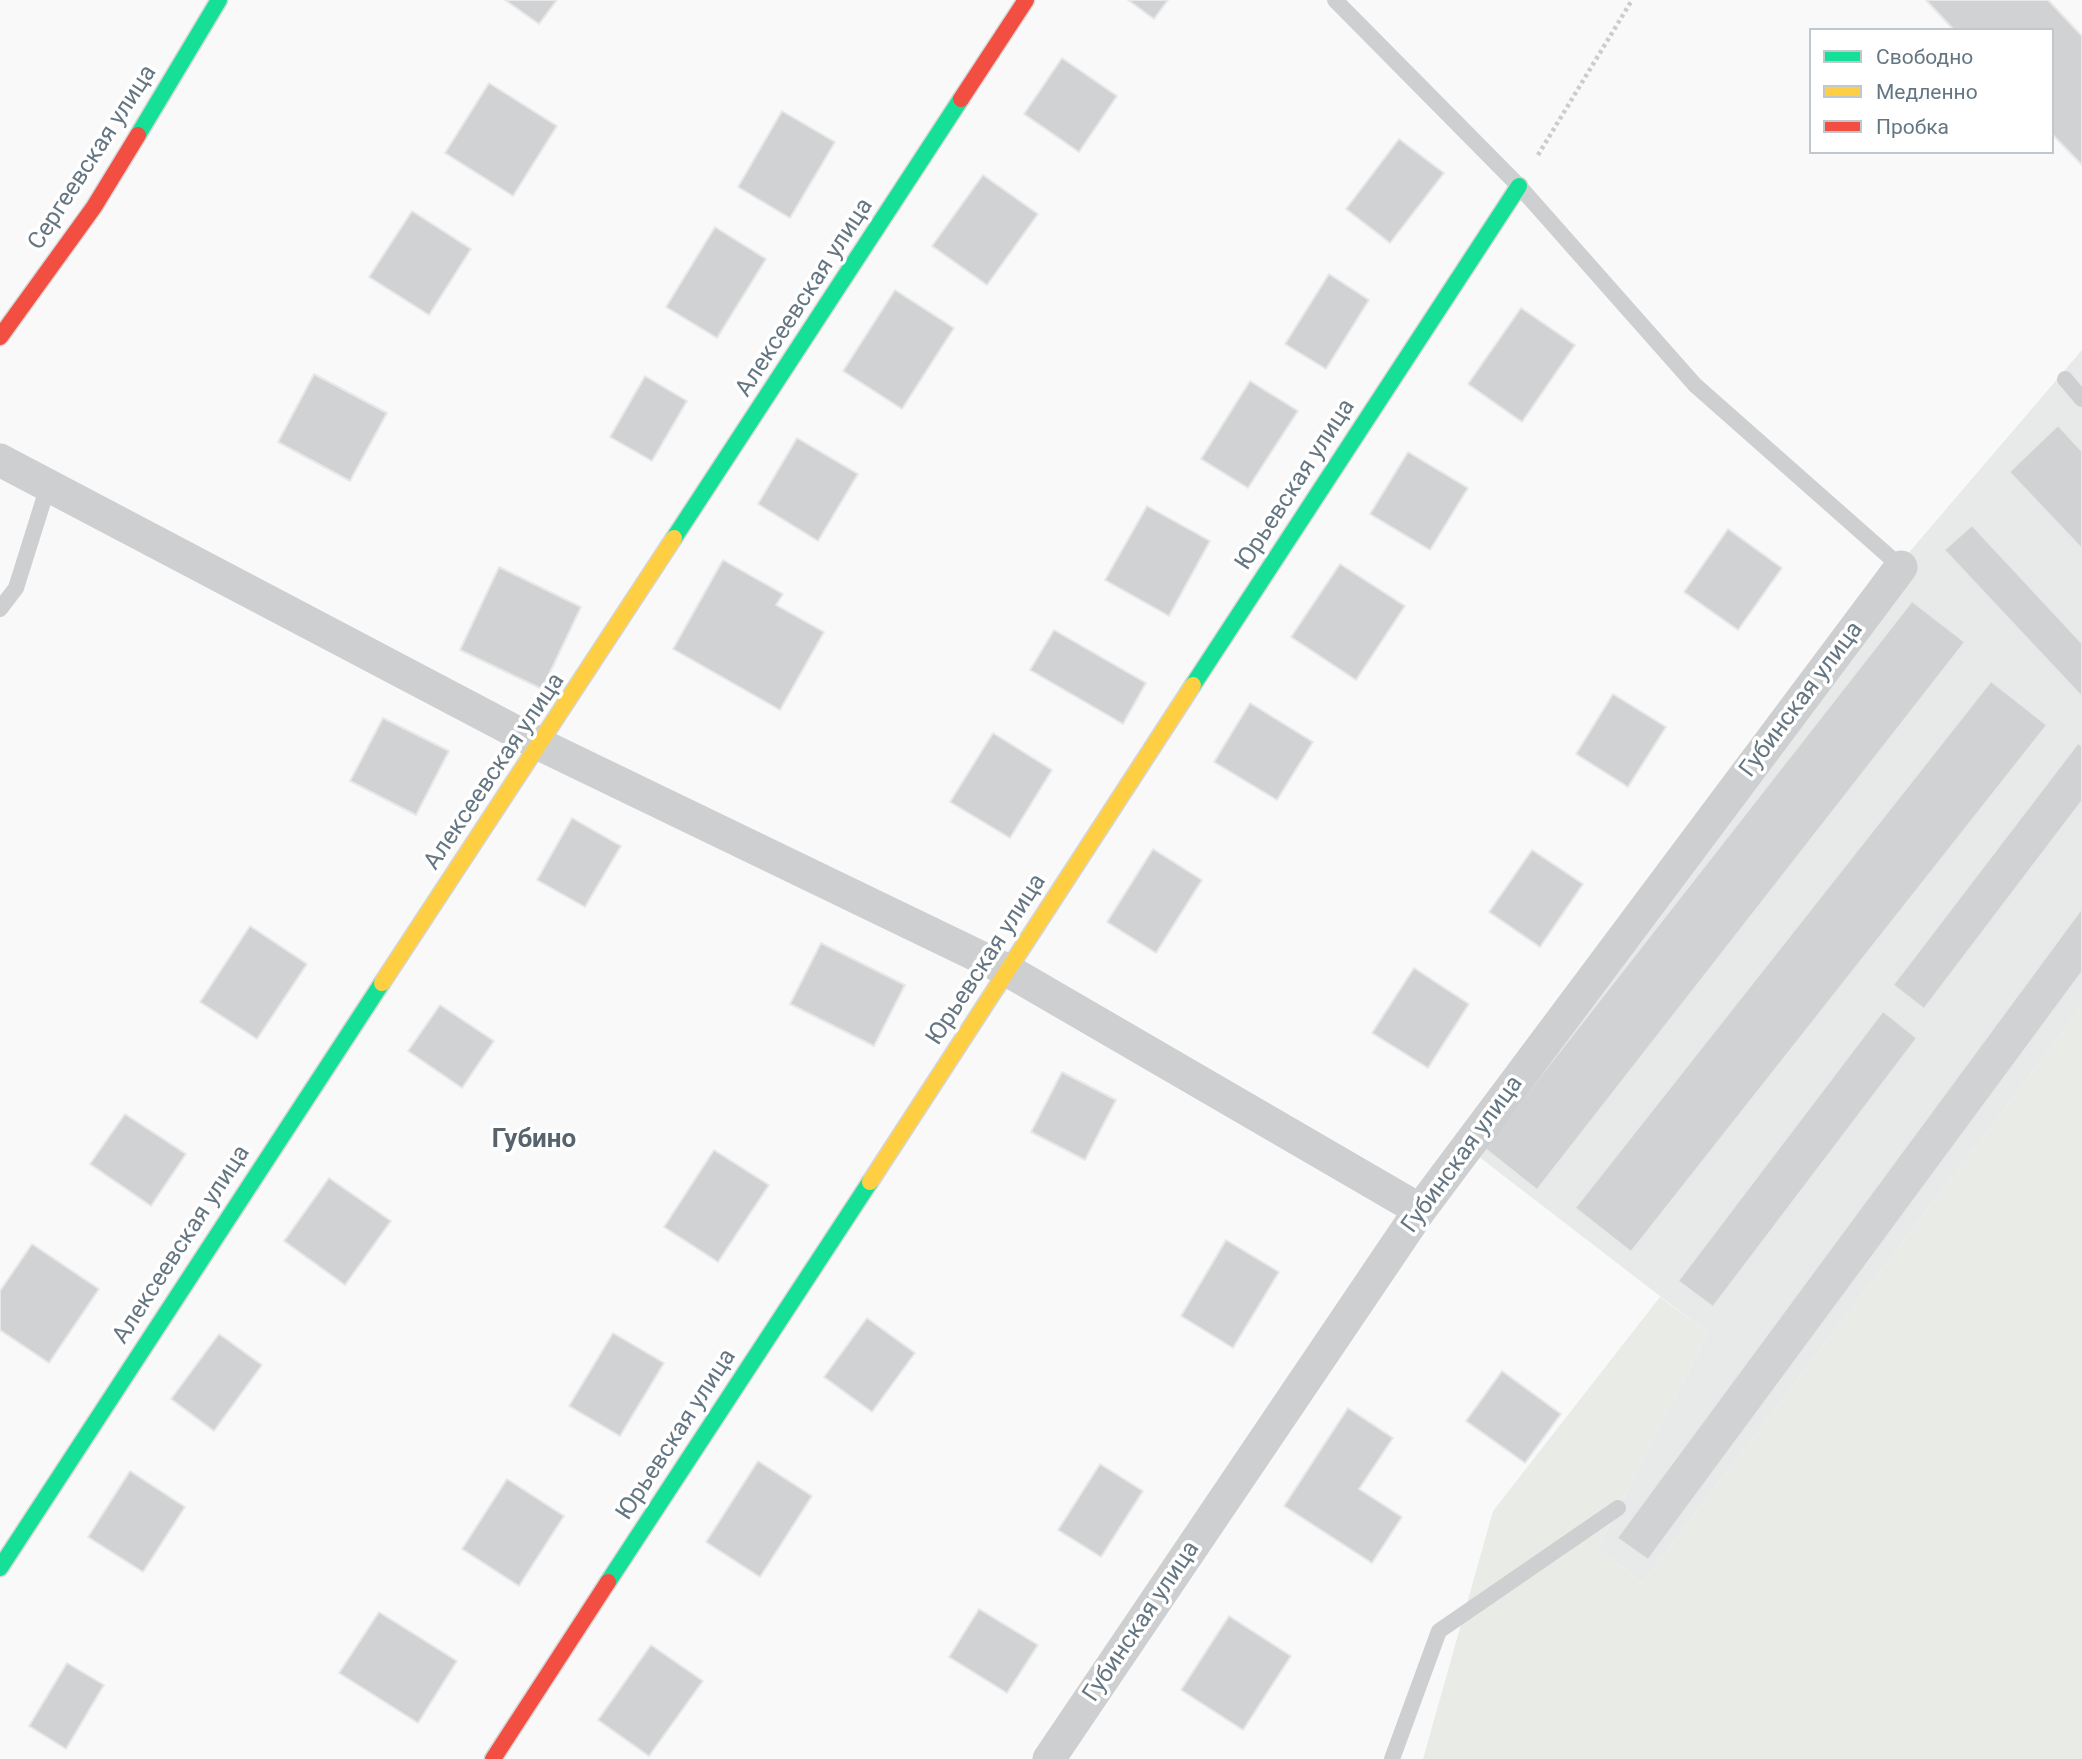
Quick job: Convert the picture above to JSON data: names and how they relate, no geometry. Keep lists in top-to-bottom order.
{
  "streets": {
    "street": [
      "Сергеевская улица",
      "Алексеевская улица",
      "Юрьевская улица",
      "Губинская улица"
    ]
  },
  "districts": ["Губино"],
  "legend": ["Свободно", "Медленно", "Пробка"]
}
